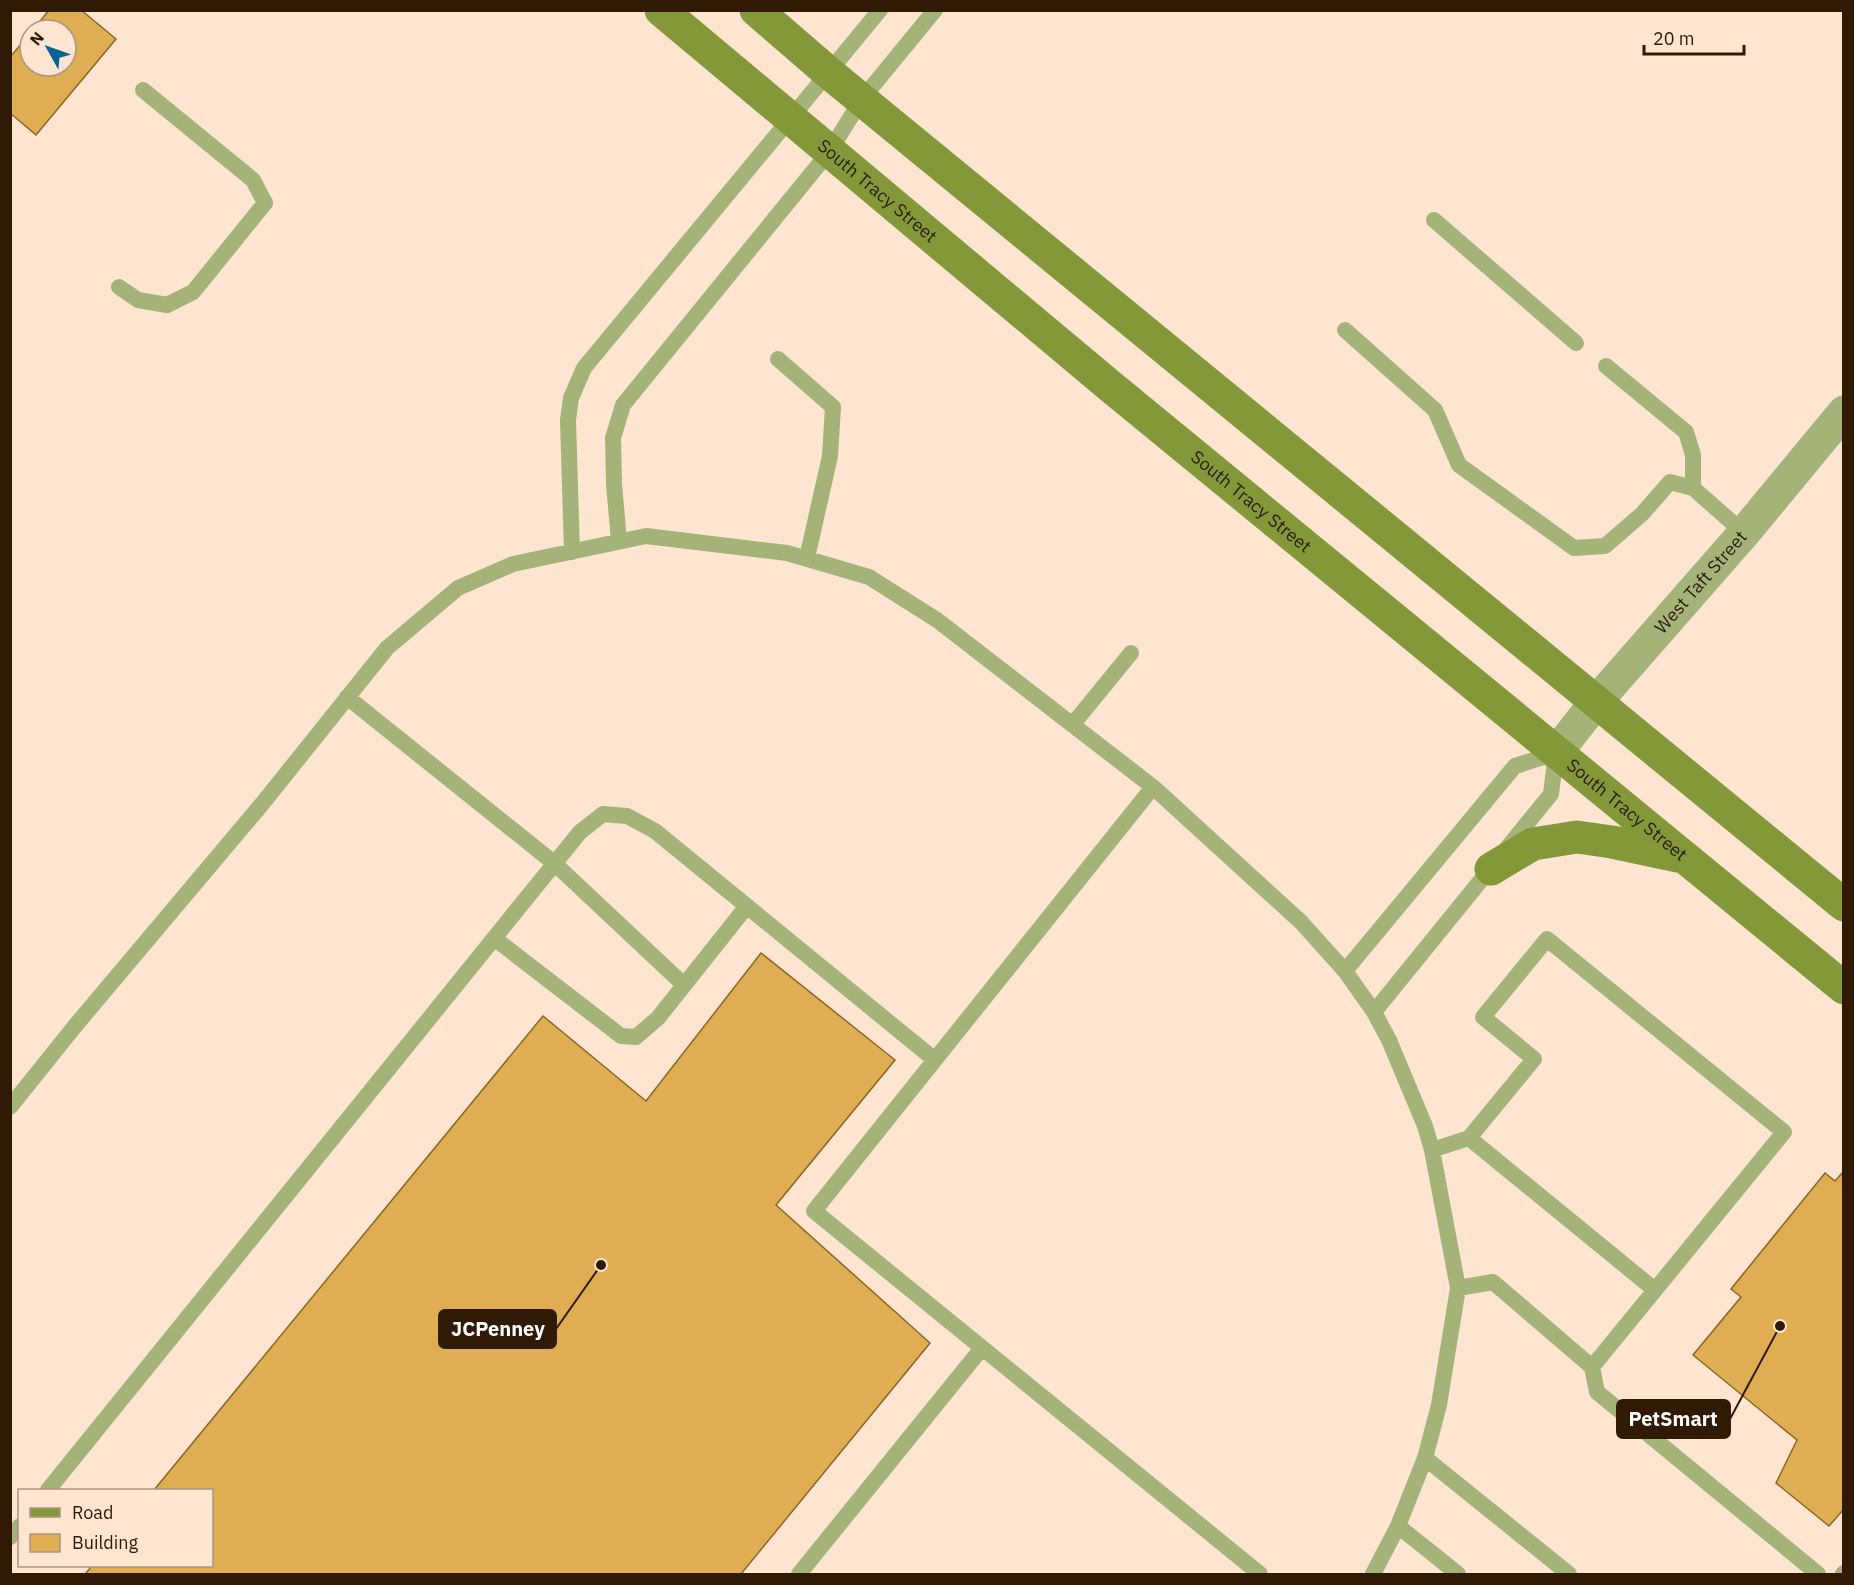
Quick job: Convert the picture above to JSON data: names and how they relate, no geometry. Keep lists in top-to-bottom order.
{
  "streets": {
    "street": ["South Tracy Street", "West Taft Street"]
  },
  "crossings": [
    ["South Tracy Street", "West Taft Street"]
  ],
  "places": ["JCPenney", "PetSmart"],
  "legend": ["Road", "Building"],
  "scale_bar": "20 m",
  "north": "top left"
}
